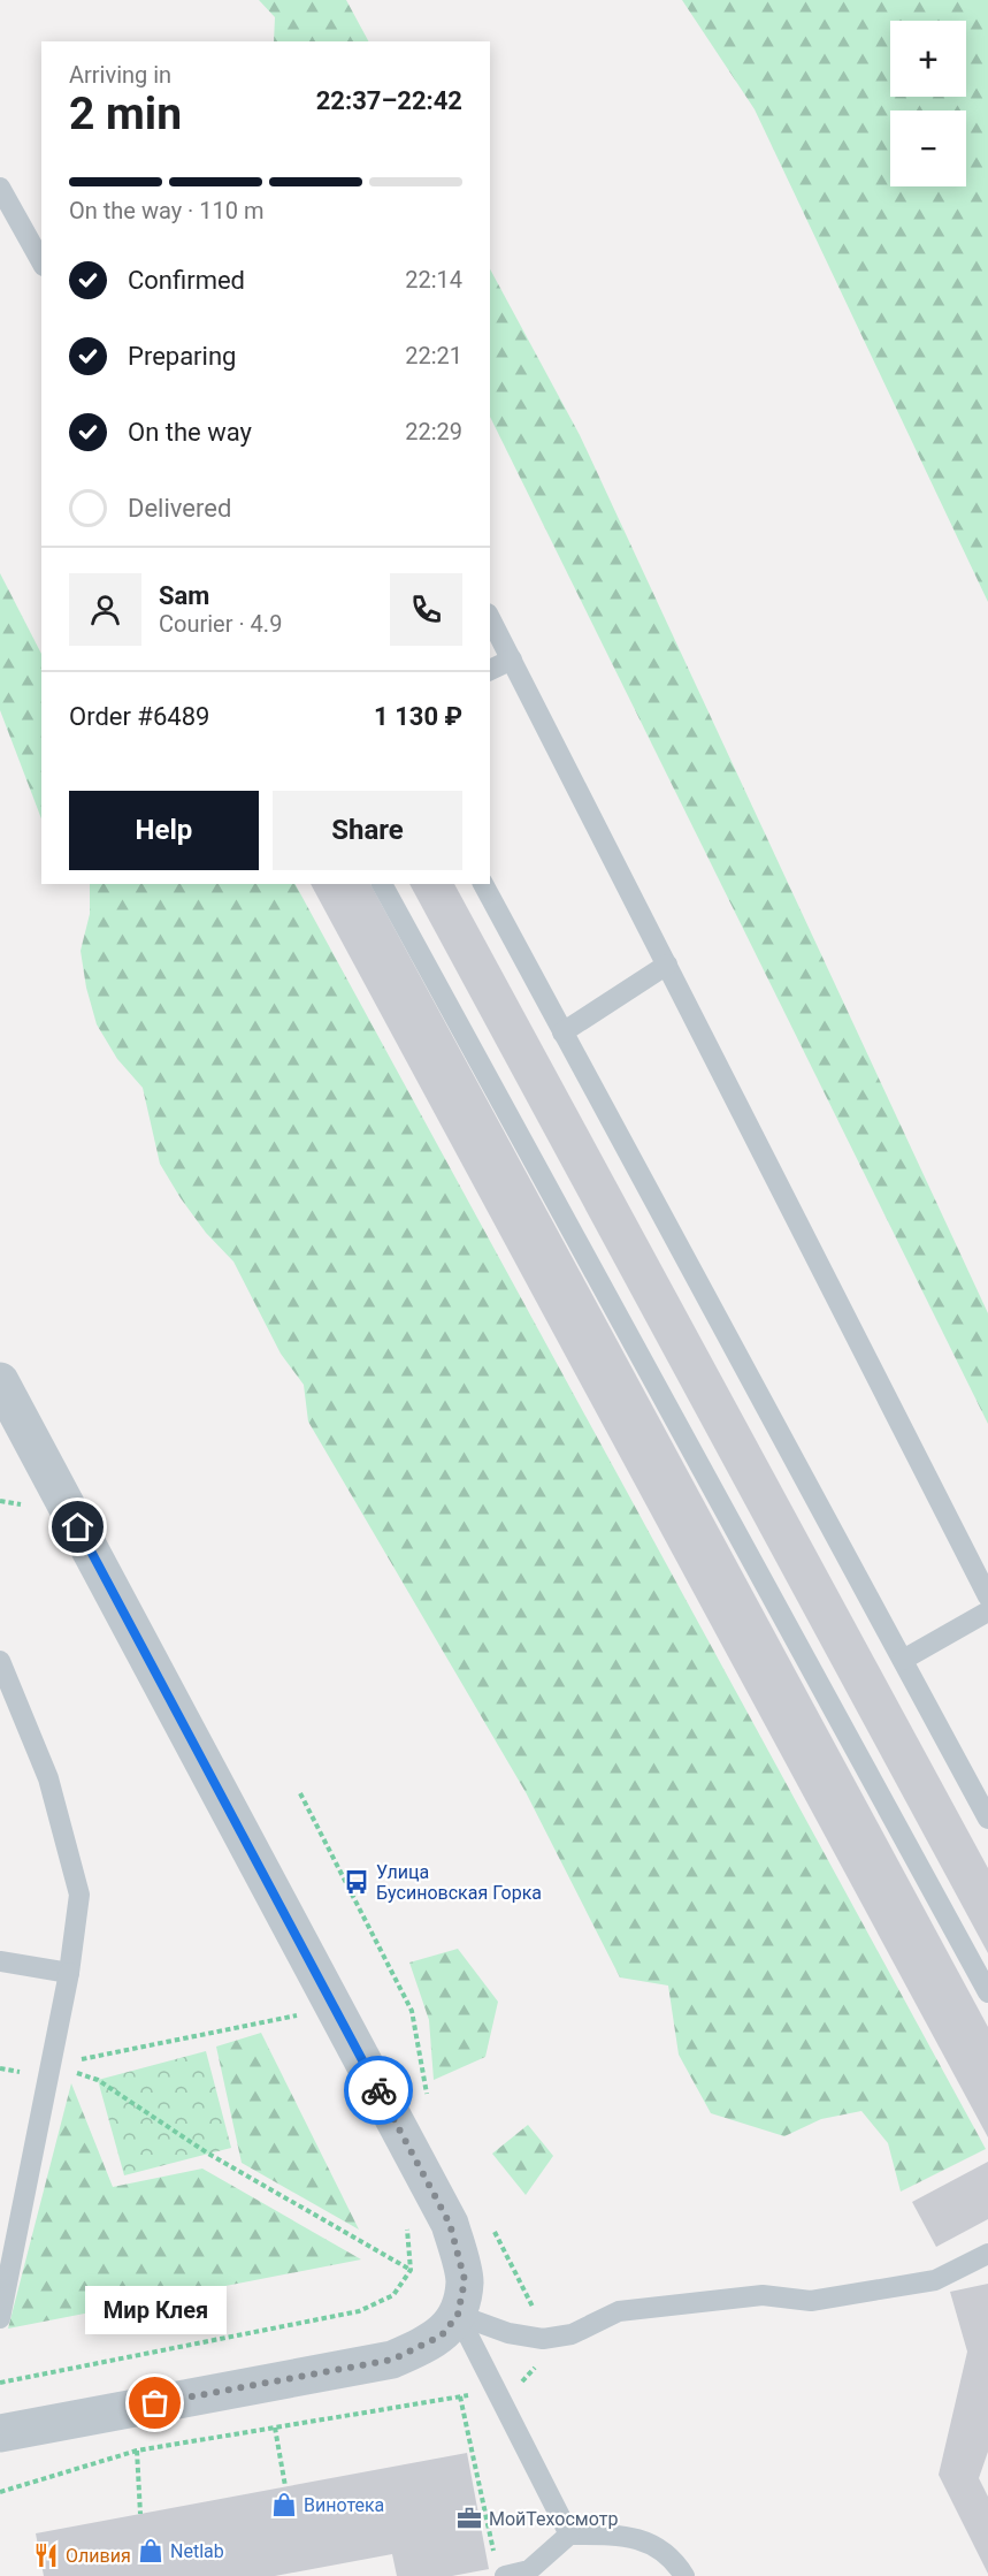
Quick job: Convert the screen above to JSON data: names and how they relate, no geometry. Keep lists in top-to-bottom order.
{
  "places": {
    "bus stop": ["Улица Бусиновская Горка"],
    "other": ["Мир Клея"],
    "shop": ["Винотека", "Netlab"],
    "office": ["МойТехосмотр"],
    "restaurant": ["Оливия"]
  },
  "page": {
    "map_buttons": ["+", "−"],
    "heading": ["2 min", "Arriving in", "22:37–22:42"],
    "panel": [
      "Sam",
      "Courier · 4.9",
      "Order #6489",
      "1 130 ₽"
    ],
    "bar": "On the way · 110 m",
    "list": [
      ["Confirmed", "22:14"],
      ["Preparing", "22:21"],
      ["On the way", "22:29"],
      "Delivered"
    ],
    "buttons": ["Help", "Share"],
    "bubble": "Мир Клея"
  }
}
